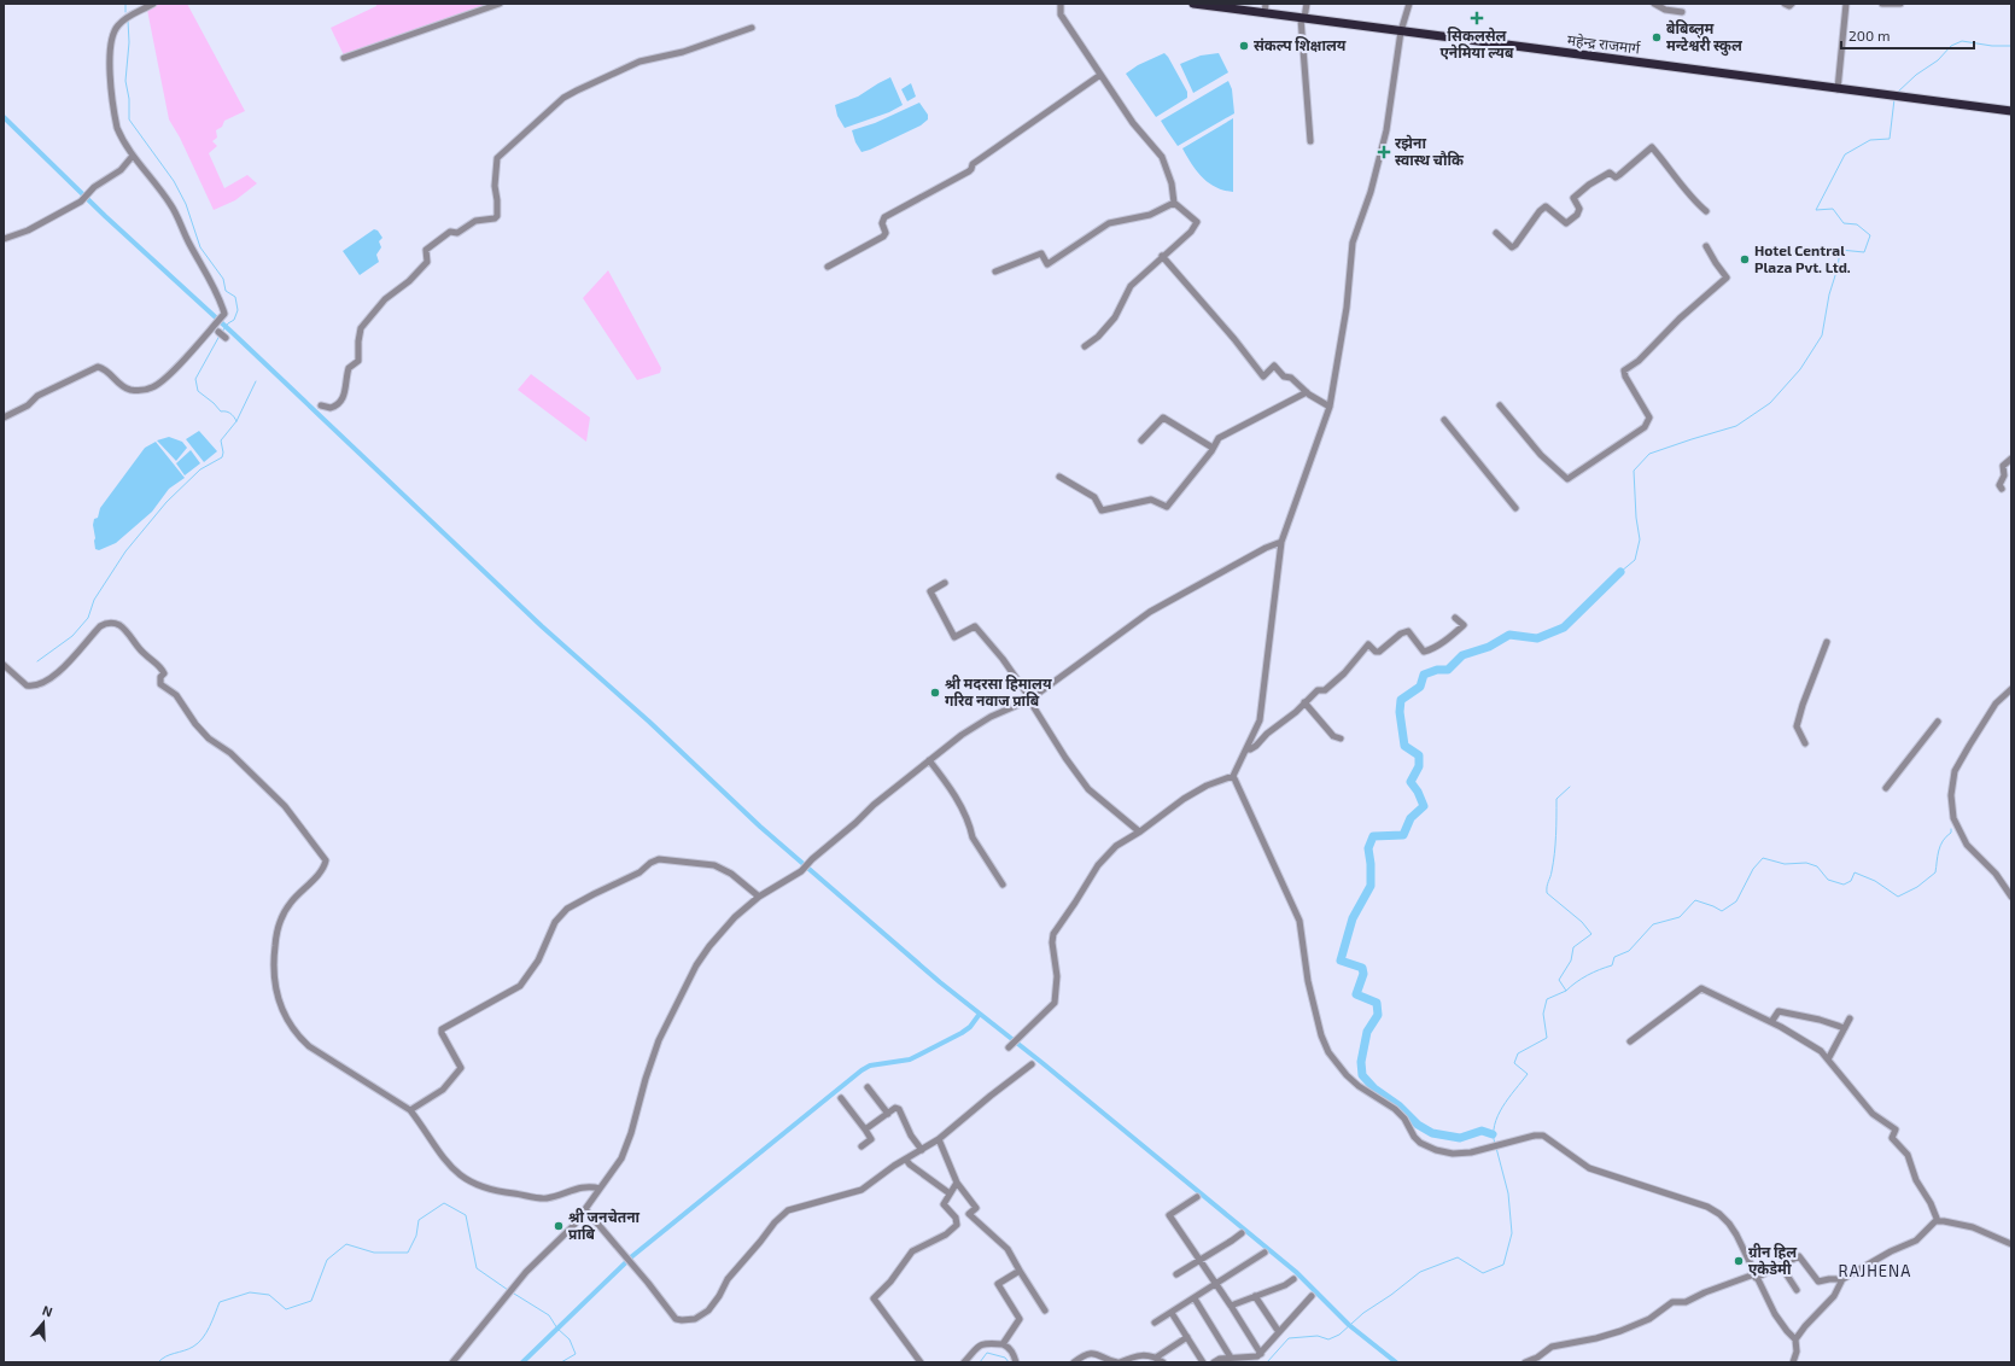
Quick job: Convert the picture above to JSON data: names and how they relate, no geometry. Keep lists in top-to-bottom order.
{
  "streets": {
    "highway": ["महेन्द्र राजमार्ग"]
  },
  "districts": ["RAJHENA"],
  "places": {
    "health": ["सिकलसेल एनेमिया ल्यब", "रझेना स्वास्थ चौकि"],
    "other": [
      "बेबिब्लुम मन्टेश्वरी स्कुल",
      "संकल्प शिक्षालय",
      "Hotel Central Plaza Pvt. Ltd.",
      "श्री मदरसा हिमालय गरिव नवाज प्राबि",
      "श्री जनचेतना प्राबि",
      "ग्रीन हिल एकेडेमी"
    ]
  },
  "scale_bar": "200 m",
  "north": "top"
}
